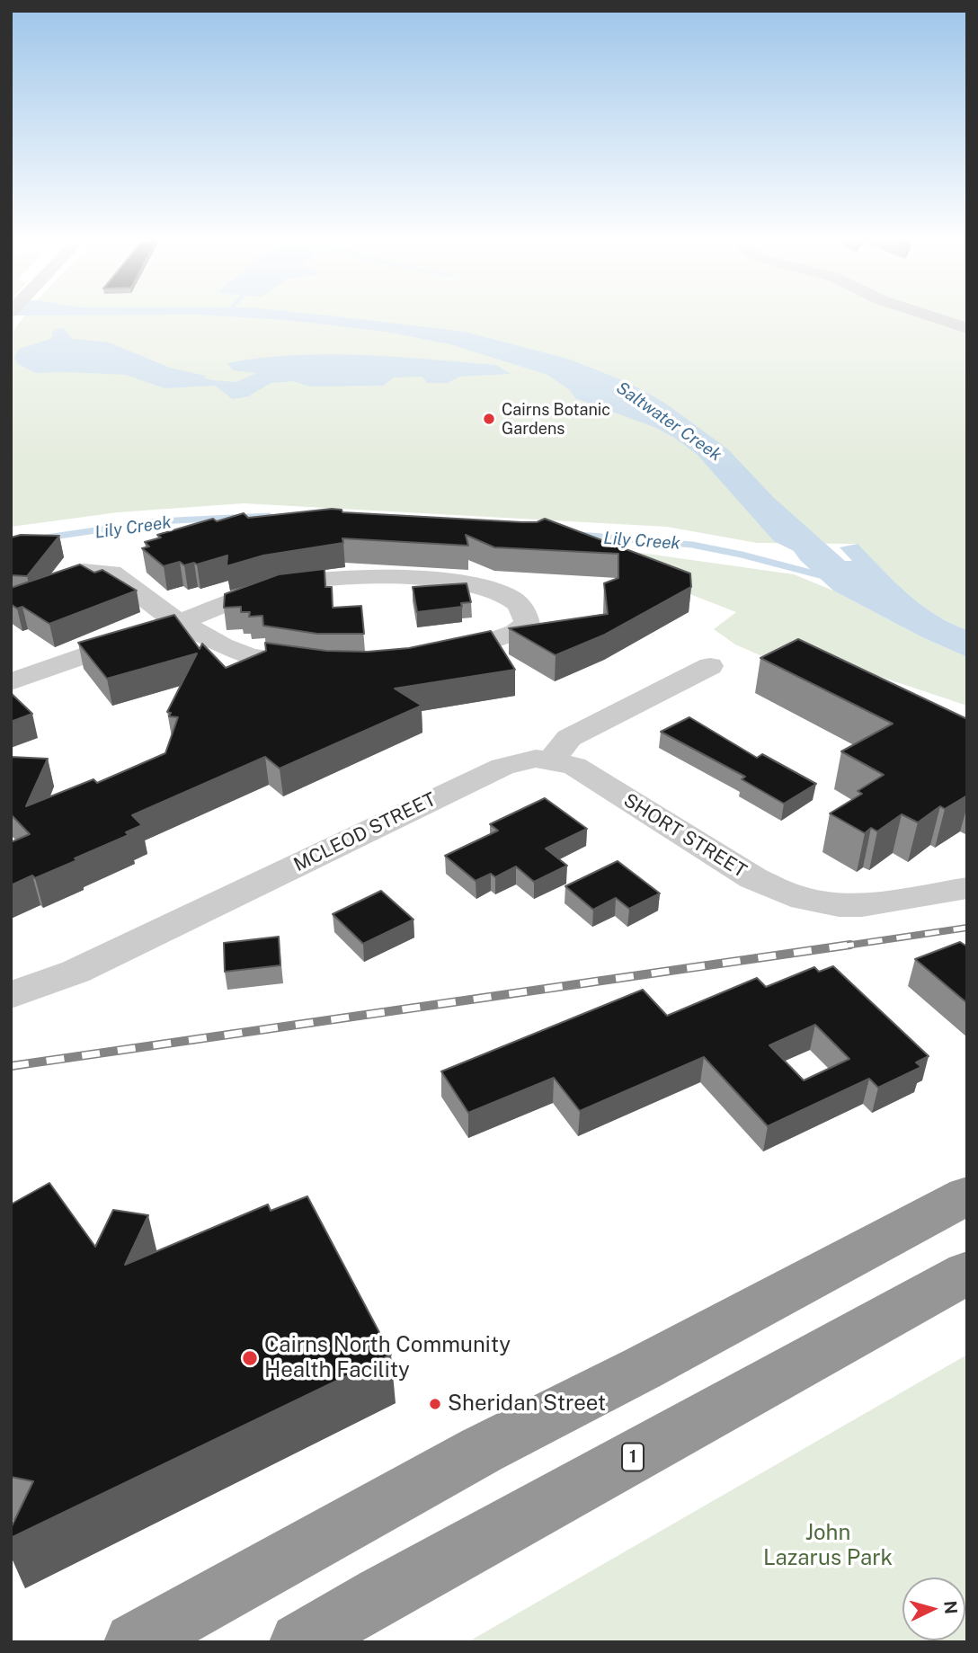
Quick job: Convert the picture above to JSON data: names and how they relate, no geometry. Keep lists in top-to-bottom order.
{
  "streets": {
    "highway": ["1"],
    "street": ["MCLEOD STREET", "SHORT STREET"]
  },
  "crossings": [
    ["MCLEOD STREET", "SHORT STREET"]
  ],
  "water": ["Saltwater Creek", "Lily Creek"],
  "parks": ["John Lazarus Park"],
  "places": ["Cairns Botanic Gardens", "Cairns North Community Health Facility", "Sheridan Street"],
  "north": "right"
}
